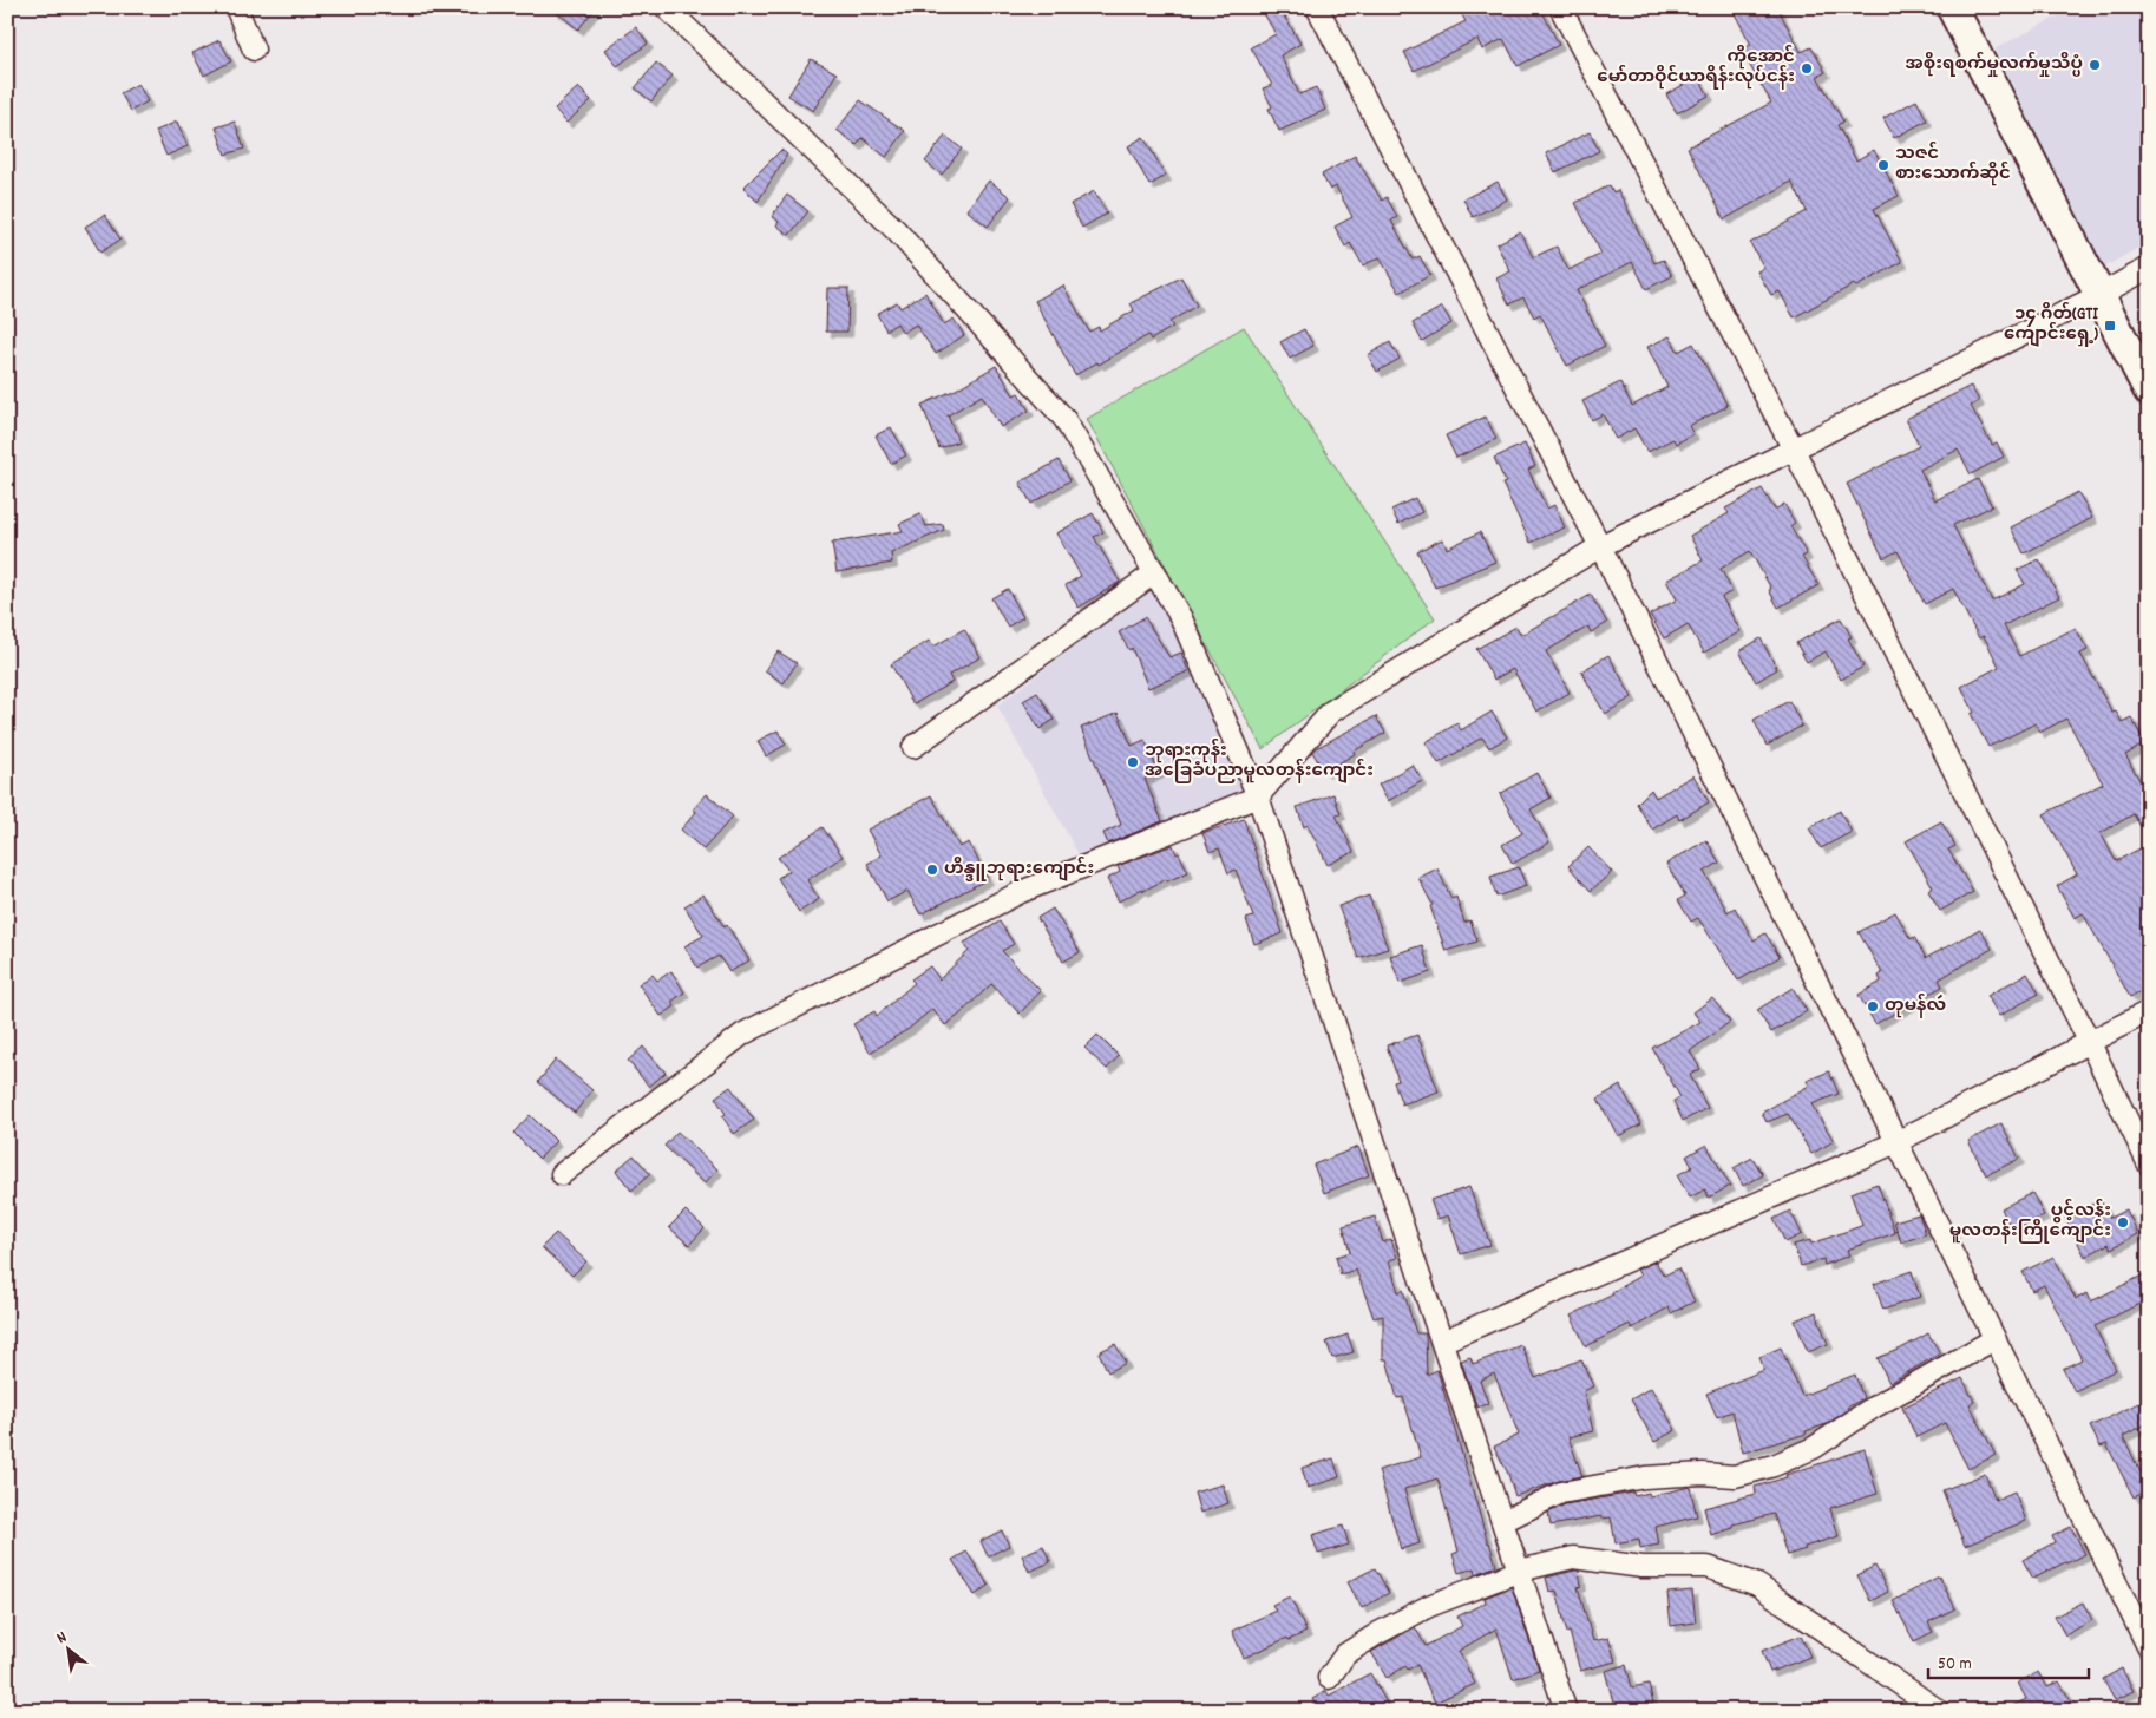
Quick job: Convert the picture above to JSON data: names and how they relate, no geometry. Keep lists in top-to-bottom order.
{
  "places": {
    "other": [
      "အစိုးရစက်မှုလက်မှုသိပ္ပံ",
      "ကိုအောင် မော်တာဝိုင်ယာရိန်းလုပ်ငန်း",
      "သဇင် စားသောက်ဆိုင်",
      "ဘုရားကုန်း အခြေခံပညာမူလတန်းကျောင်း",
      "ဟိန္ဒူဘုရားကျောင်း",
      "တုမန်လဴ",
      "ပွင့်လန်း မူလတန်းကြိုကျောင်း"
    ],
    "transit": ["၁၄ ဂိတ်(GTI ကျောင်းရှေ့)"]
  },
  "scale_bar": "50 m",
  "north": "top left"
}
